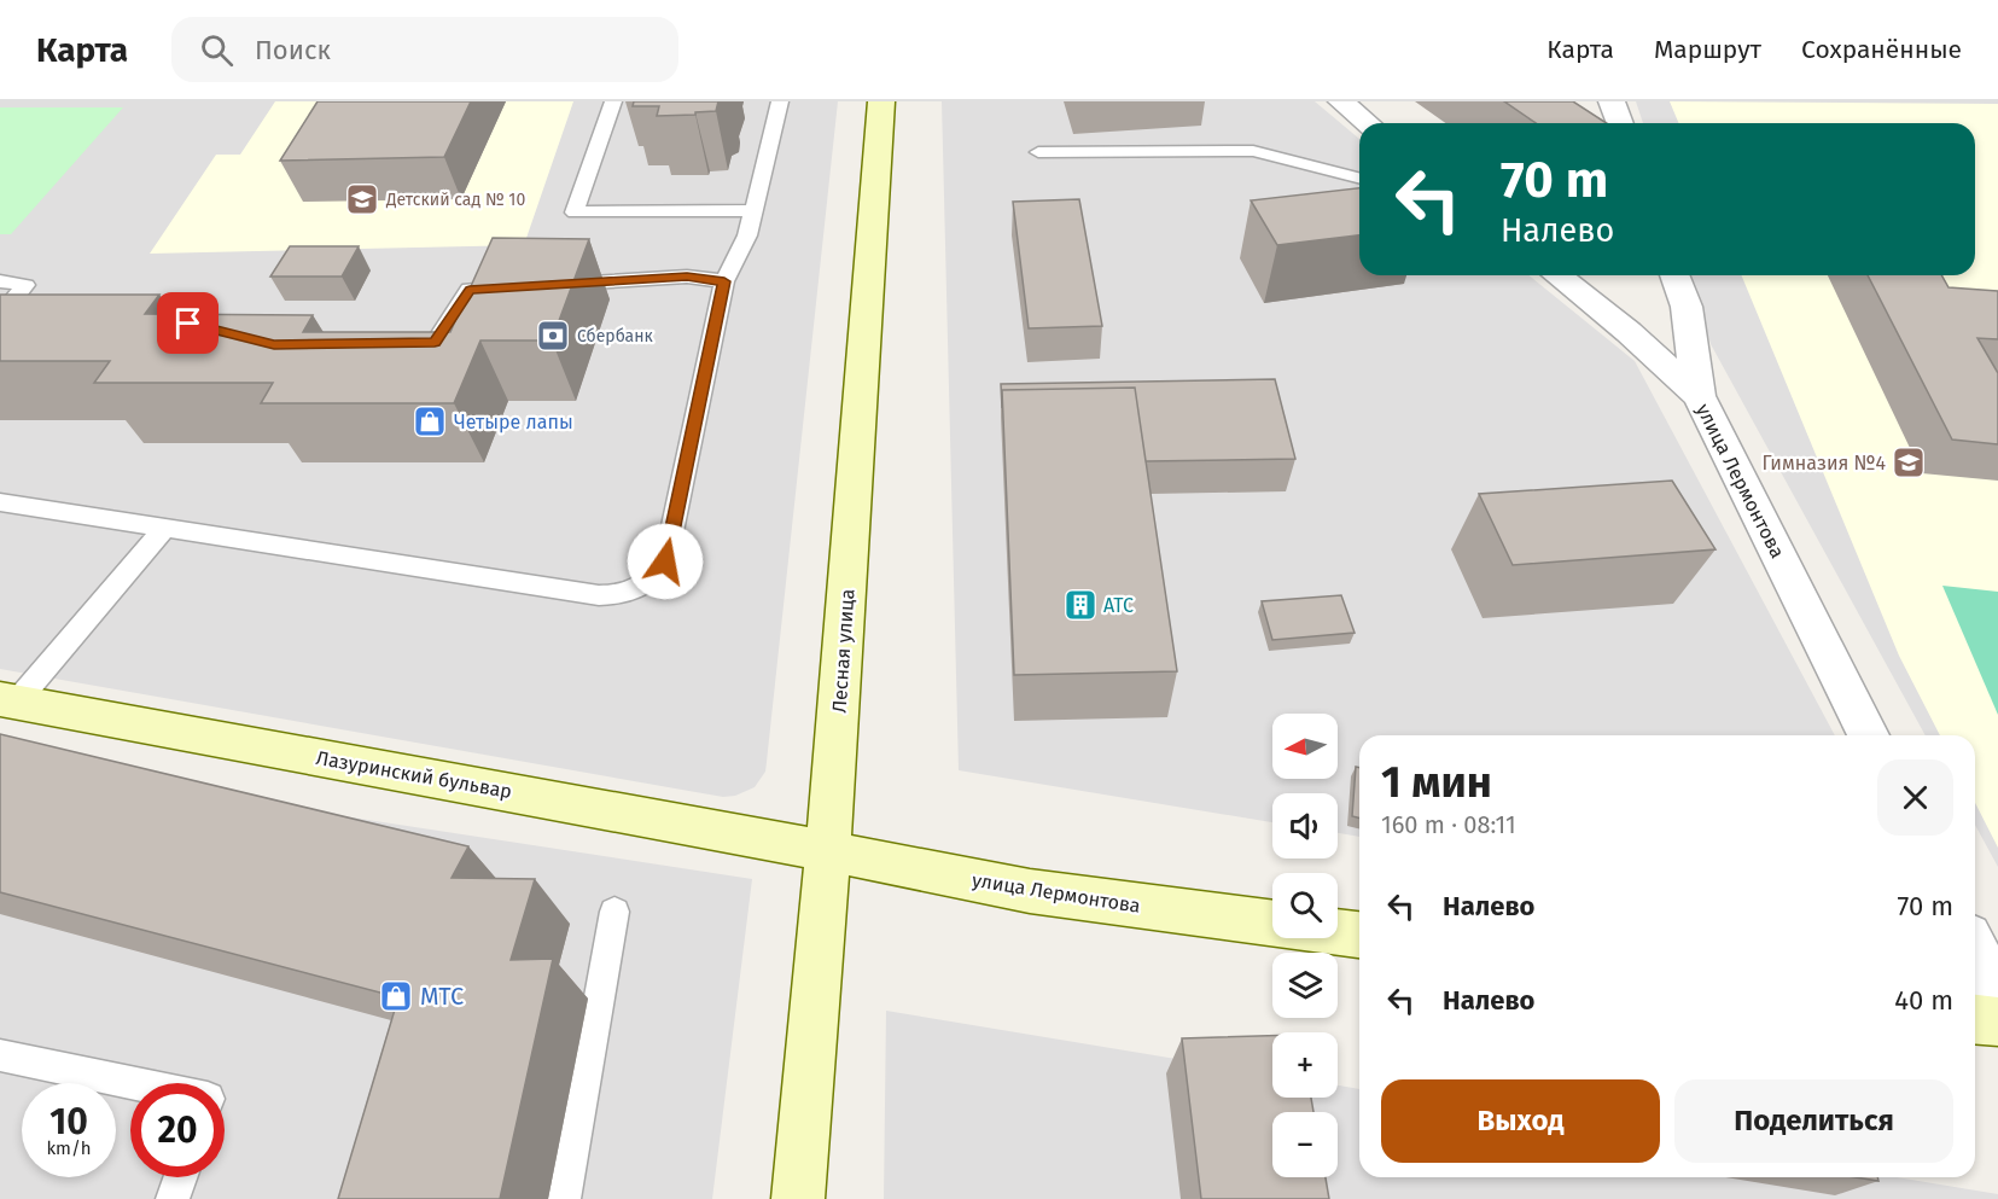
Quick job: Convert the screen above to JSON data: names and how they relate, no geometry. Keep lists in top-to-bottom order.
{
  "streets": {
    "street": ["улица Лермонтова", "Лесная улица", "Лазуринский бульвар"]
  },
  "crossings": [
    ["улица Лермонтова", "Лесная улица"],
    ["улица Лермонтова", "Лазуринский бульвар"],
    ["Лесная улица", "Лазуринский бульвар"]
  ],
  "places": {
    "school or university": ["Детский сад № 10", "Гимназия №4"],
    "bank": ["Сбербанк"],
    "shop": ["Четыре лапы", "МТС"],
    "building": ["АТС"]
  },
  "north": "left",
  "page": {
    "header": "Карта",
    "search": "Поиск",
    "nav": ["Карта", "Маршрут", "Сохранённые"],
    "turn": ["70 m", "Налево"],
    "map_buttons": ["+", "−"],
    "heading": ["1 мин", "160 m · 08:11"],
    "list": [
      {
        "name": "Налево",
        "value": "70 m"
      },
      {
        "name": "Налево",
        "value": "40 m"
      }
    ],
    "buttons": ["Выход", "Поделиться"],
    "speed": "10 km/h",
    "limit": "20"
  }
}
